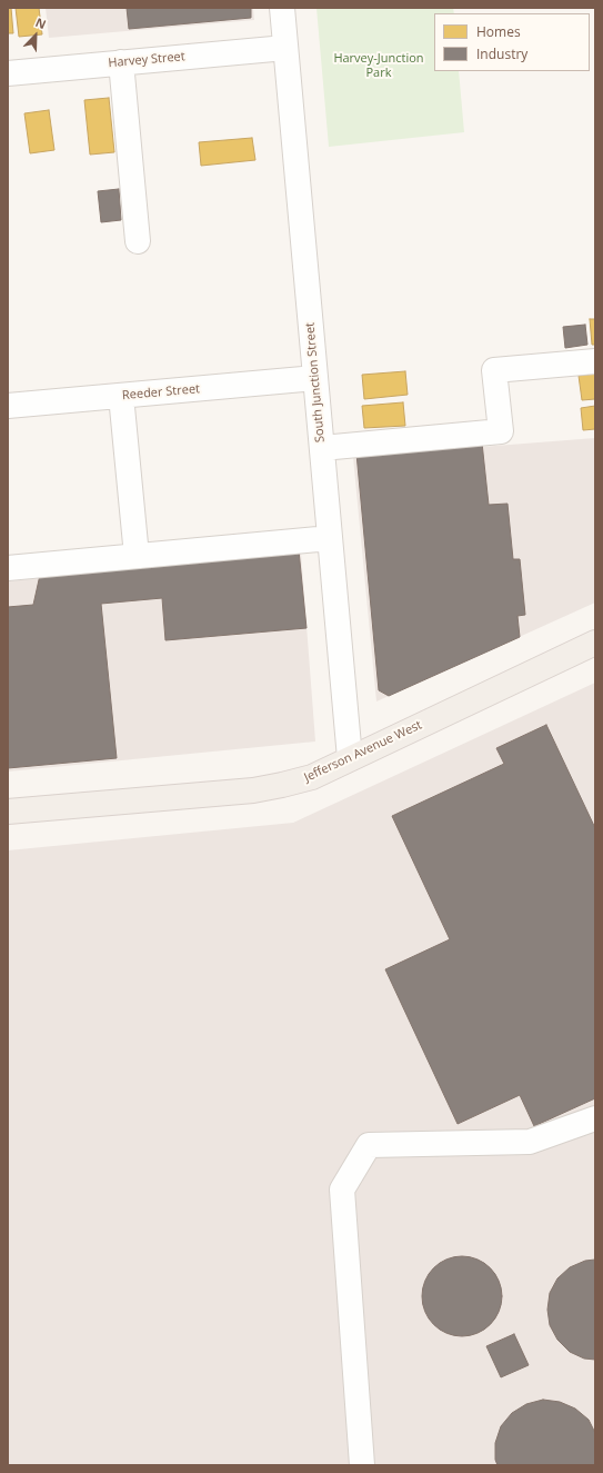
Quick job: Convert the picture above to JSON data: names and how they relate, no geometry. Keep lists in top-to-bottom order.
{
  "streets": {
    "main road": ["Jefferson Avenue West"],
    "street": ["Harvey Street", "South Junction Street", "Reeder Street"]
  },
  "crossings": [
    ["Harvey Street", "South Junction Street"],
    ["South Junction Street", "Reeder Street"],
    ["South Junction Street", "Jefferson Avenue West"]
  ],
  "parks": ["Harvey-Junction Park"],
  "legend": ["Homes", "Industry"],
  "north": "top right"
}
